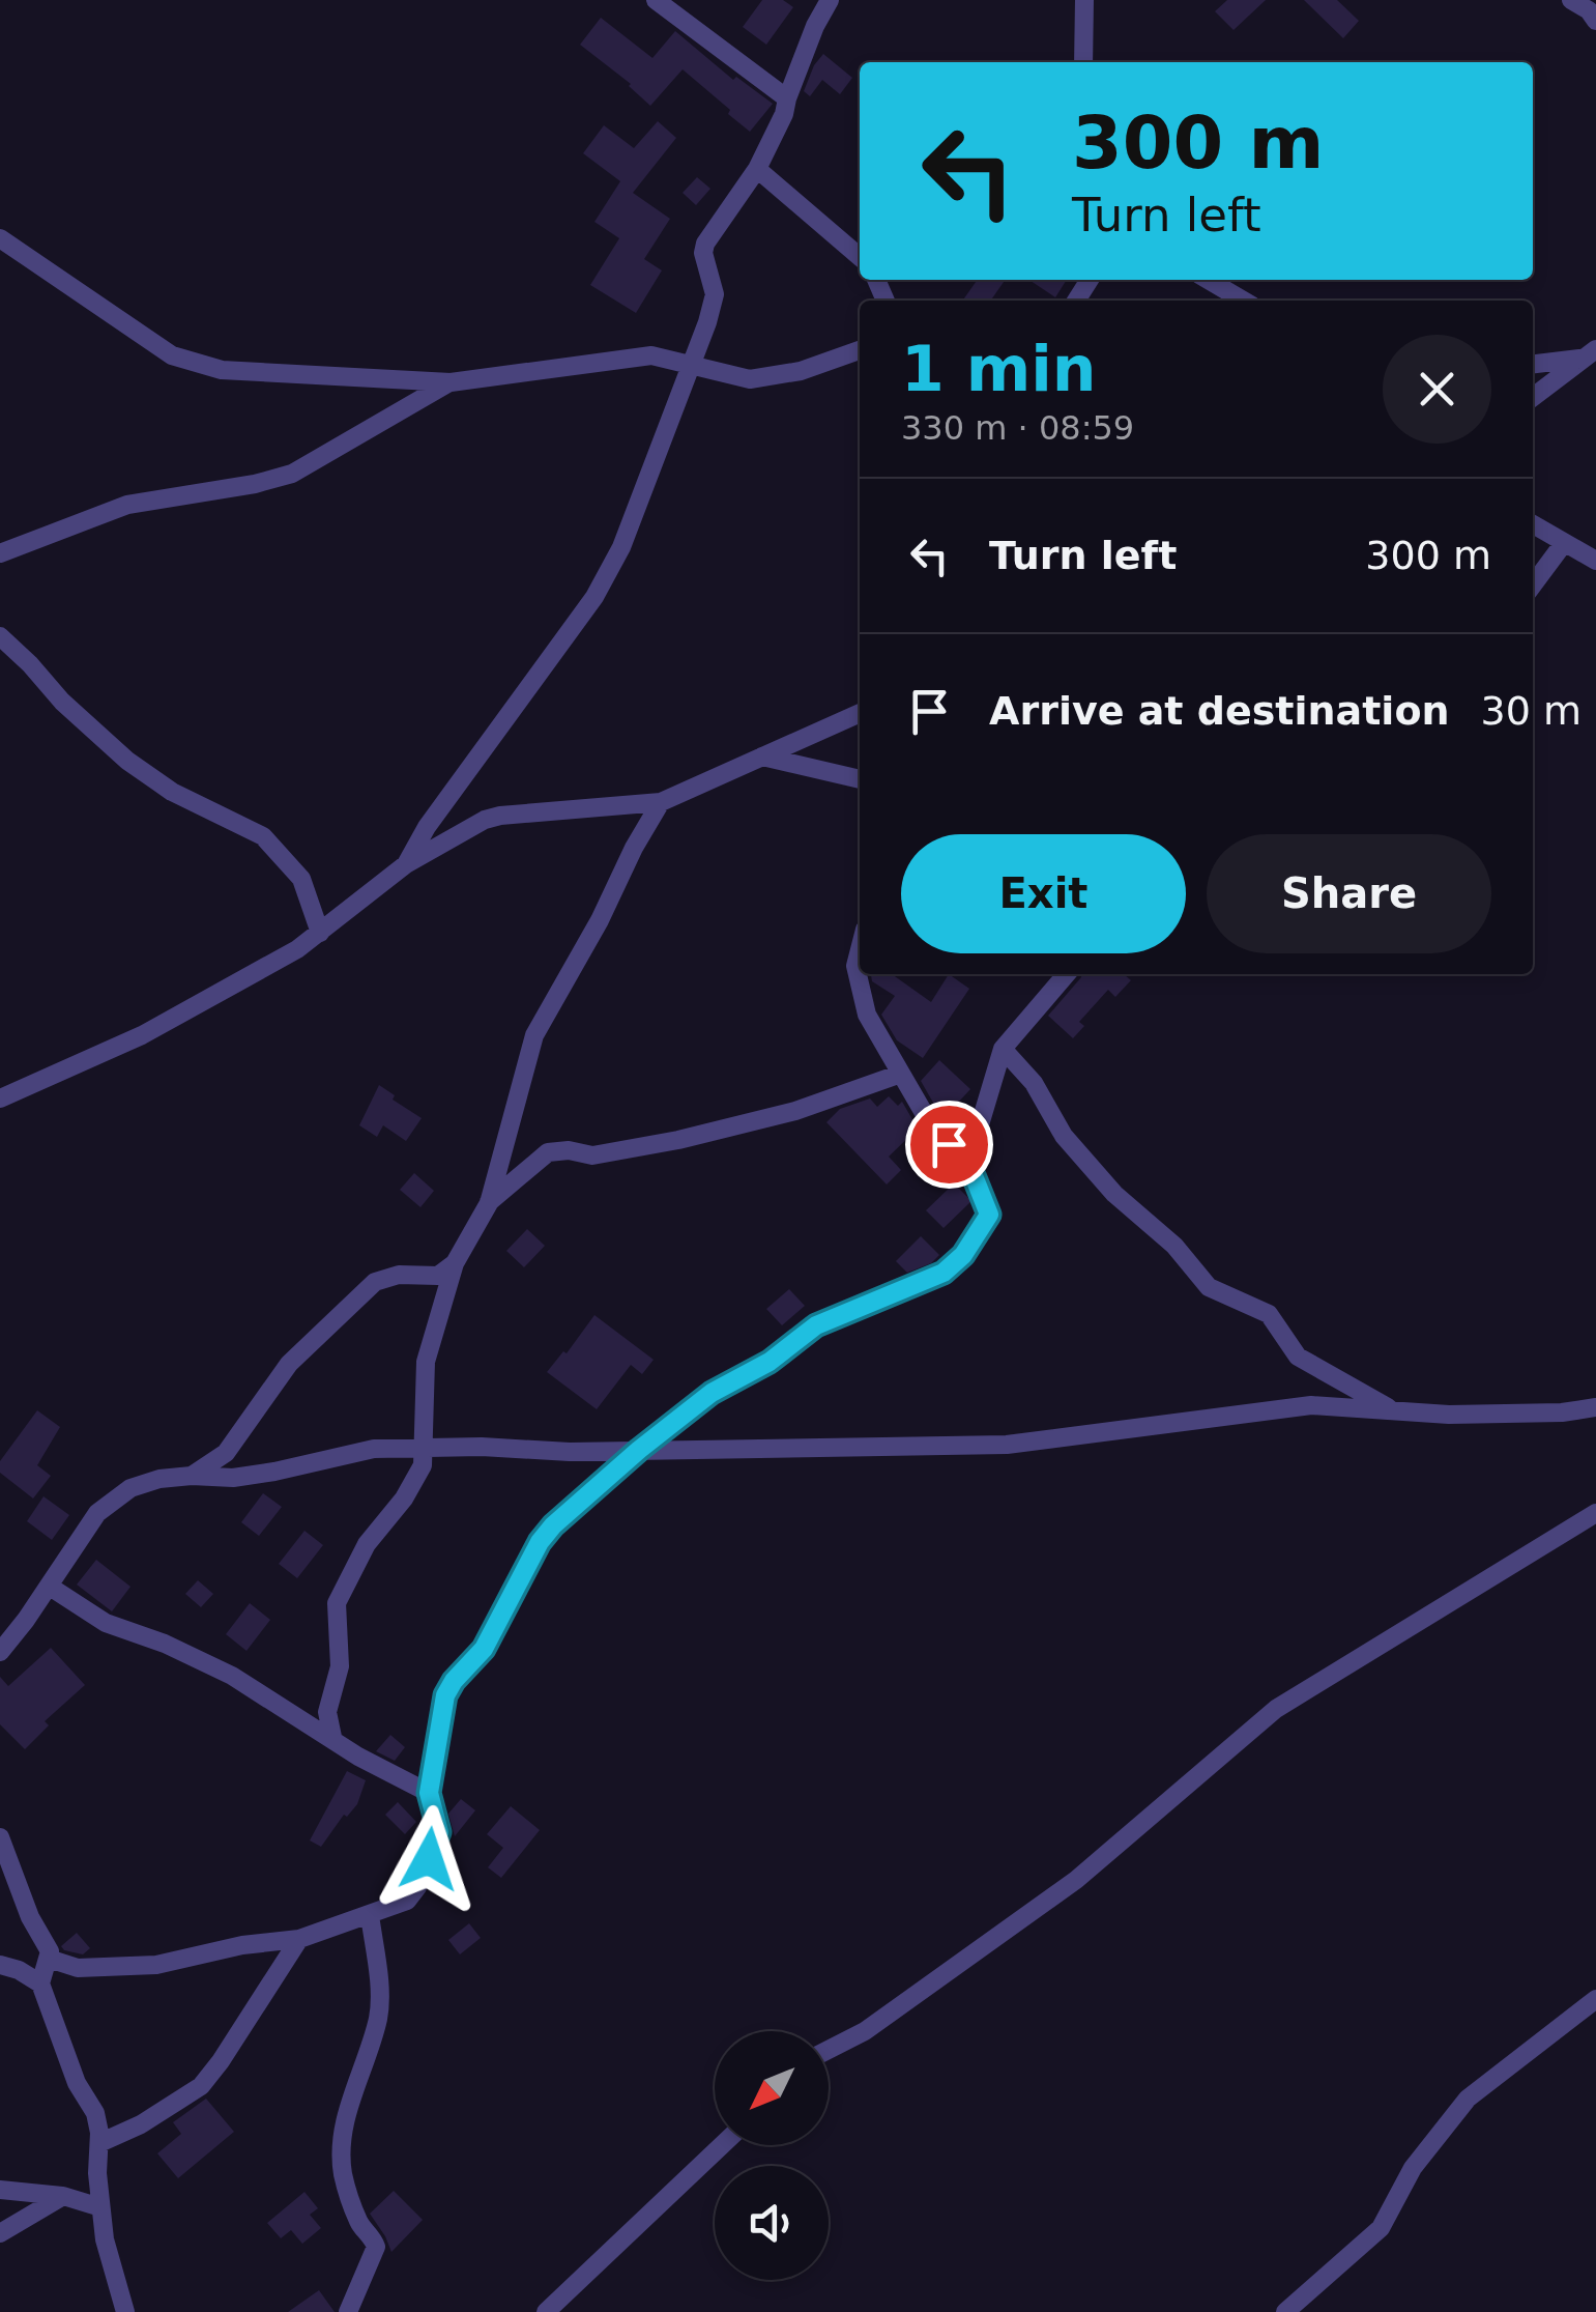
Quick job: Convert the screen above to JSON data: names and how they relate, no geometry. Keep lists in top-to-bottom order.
{
  "north": "bottom left",
  "page": {
    "turn": ["300 m", "Turn left"],
    "heading": ["1 min", "330 m · 08:59"],
    "list": [
      {
        "name": "Turn left",
        "value": "300 m"
      },
      {
        "name": "Arrive at destination",
        "value": "30 m"
      }
    ],
    "buttons": ["Exit", "Share"]
  }
}
